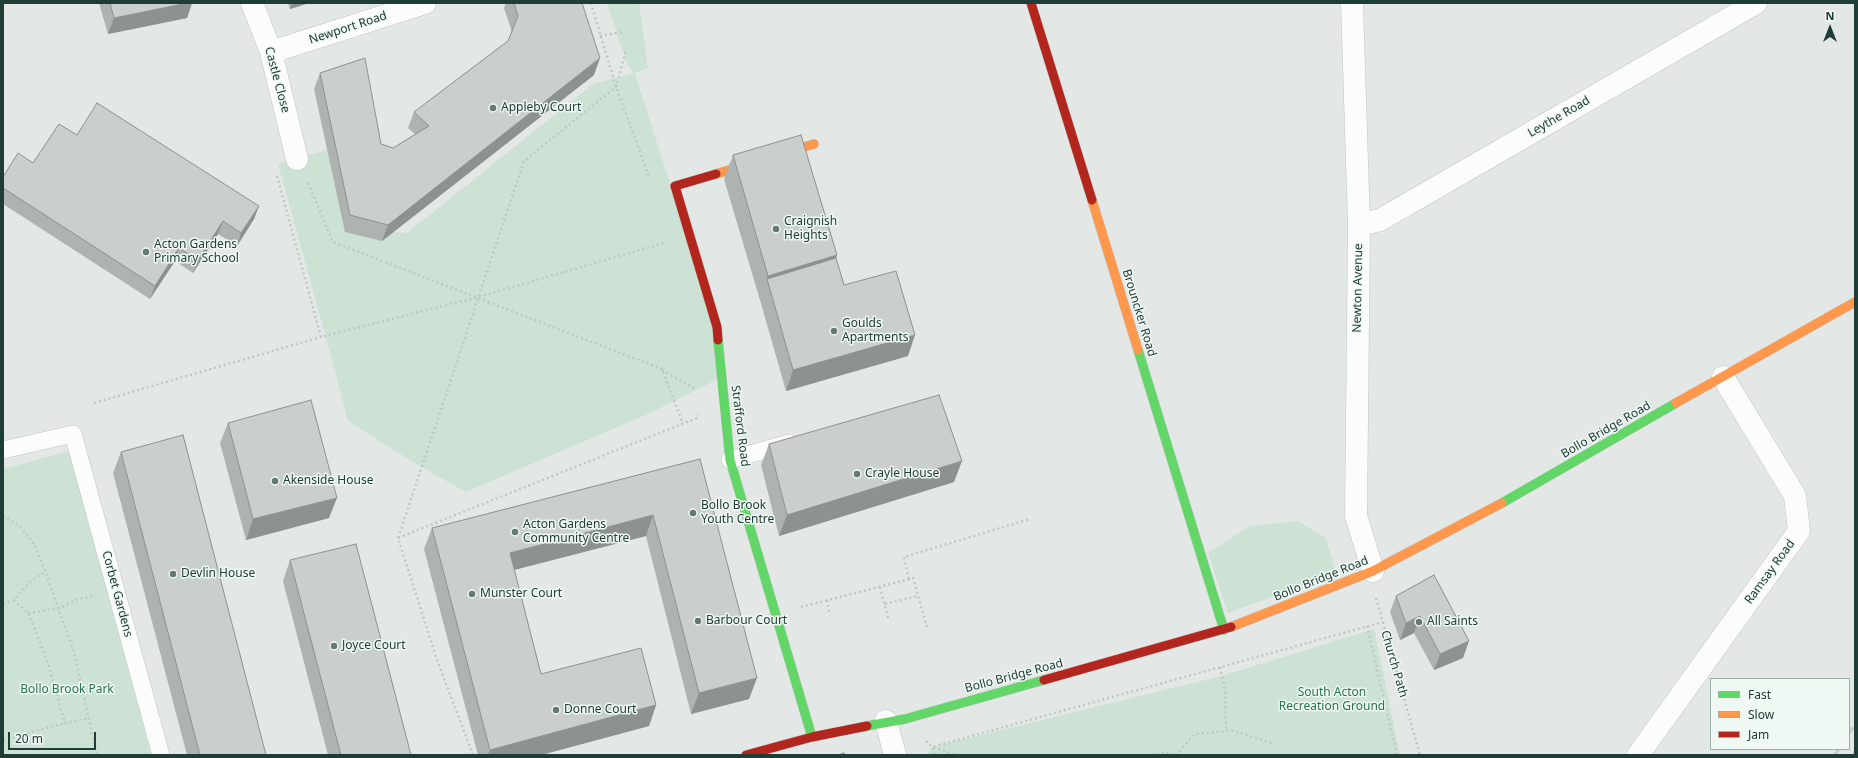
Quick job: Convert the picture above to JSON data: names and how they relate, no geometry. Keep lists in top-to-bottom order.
{
  "streets": {
    "street": [
      "Newport Road",
      "Castle Close",
      "Leythe Road",
      "Newton Avenue",
      "Brouncker Road",
      "Strafford Road",
      "Bollo Bridge Road",
      "Ramsay Road"
    ],
    "lane": ["Corbet Gardens"],
    "path": ["Church Path"]
  },
  "crossings": [
    ["Newport Road", "Castle Close"],
    ["Leythe Road", "Newton Avenue"],
    ["Newton Avenue", "Bollo Bridge Road"],
    ["Newton Avenue", "Church Path"],
    ["Brouncker Road", "Bollo Bridge Road"],
    ["Strafford Road", "Bollo Bridge Road"],
    ["Bollo Bridge Road", "Ramsay Road"],
    ["Bollo Bridge Road", "Church Path"]
  ],
  "parks": ["Bollo Brook Park", "South Acton Recreation Ground"],
  "places": [
    "Appleby Court",
    "Craignish Heights",
    "Acton Gardens Primary School",
    "Goulds Apartments",
    "Crayle House",
    "Akenside House",
    "Bollo Brook Youth Centre",
    "Acton Gardens Community Centre",
    "Devlin House",
    "Munster Court",
    "Barbour Court",
    "All Saints",
    "Joyce Court",
    "Donne Court"
  ],
  "legend": ["Fast", "Slow", "Jam"],
  "scale_bar": "20 m",
  "north": "top"
}
